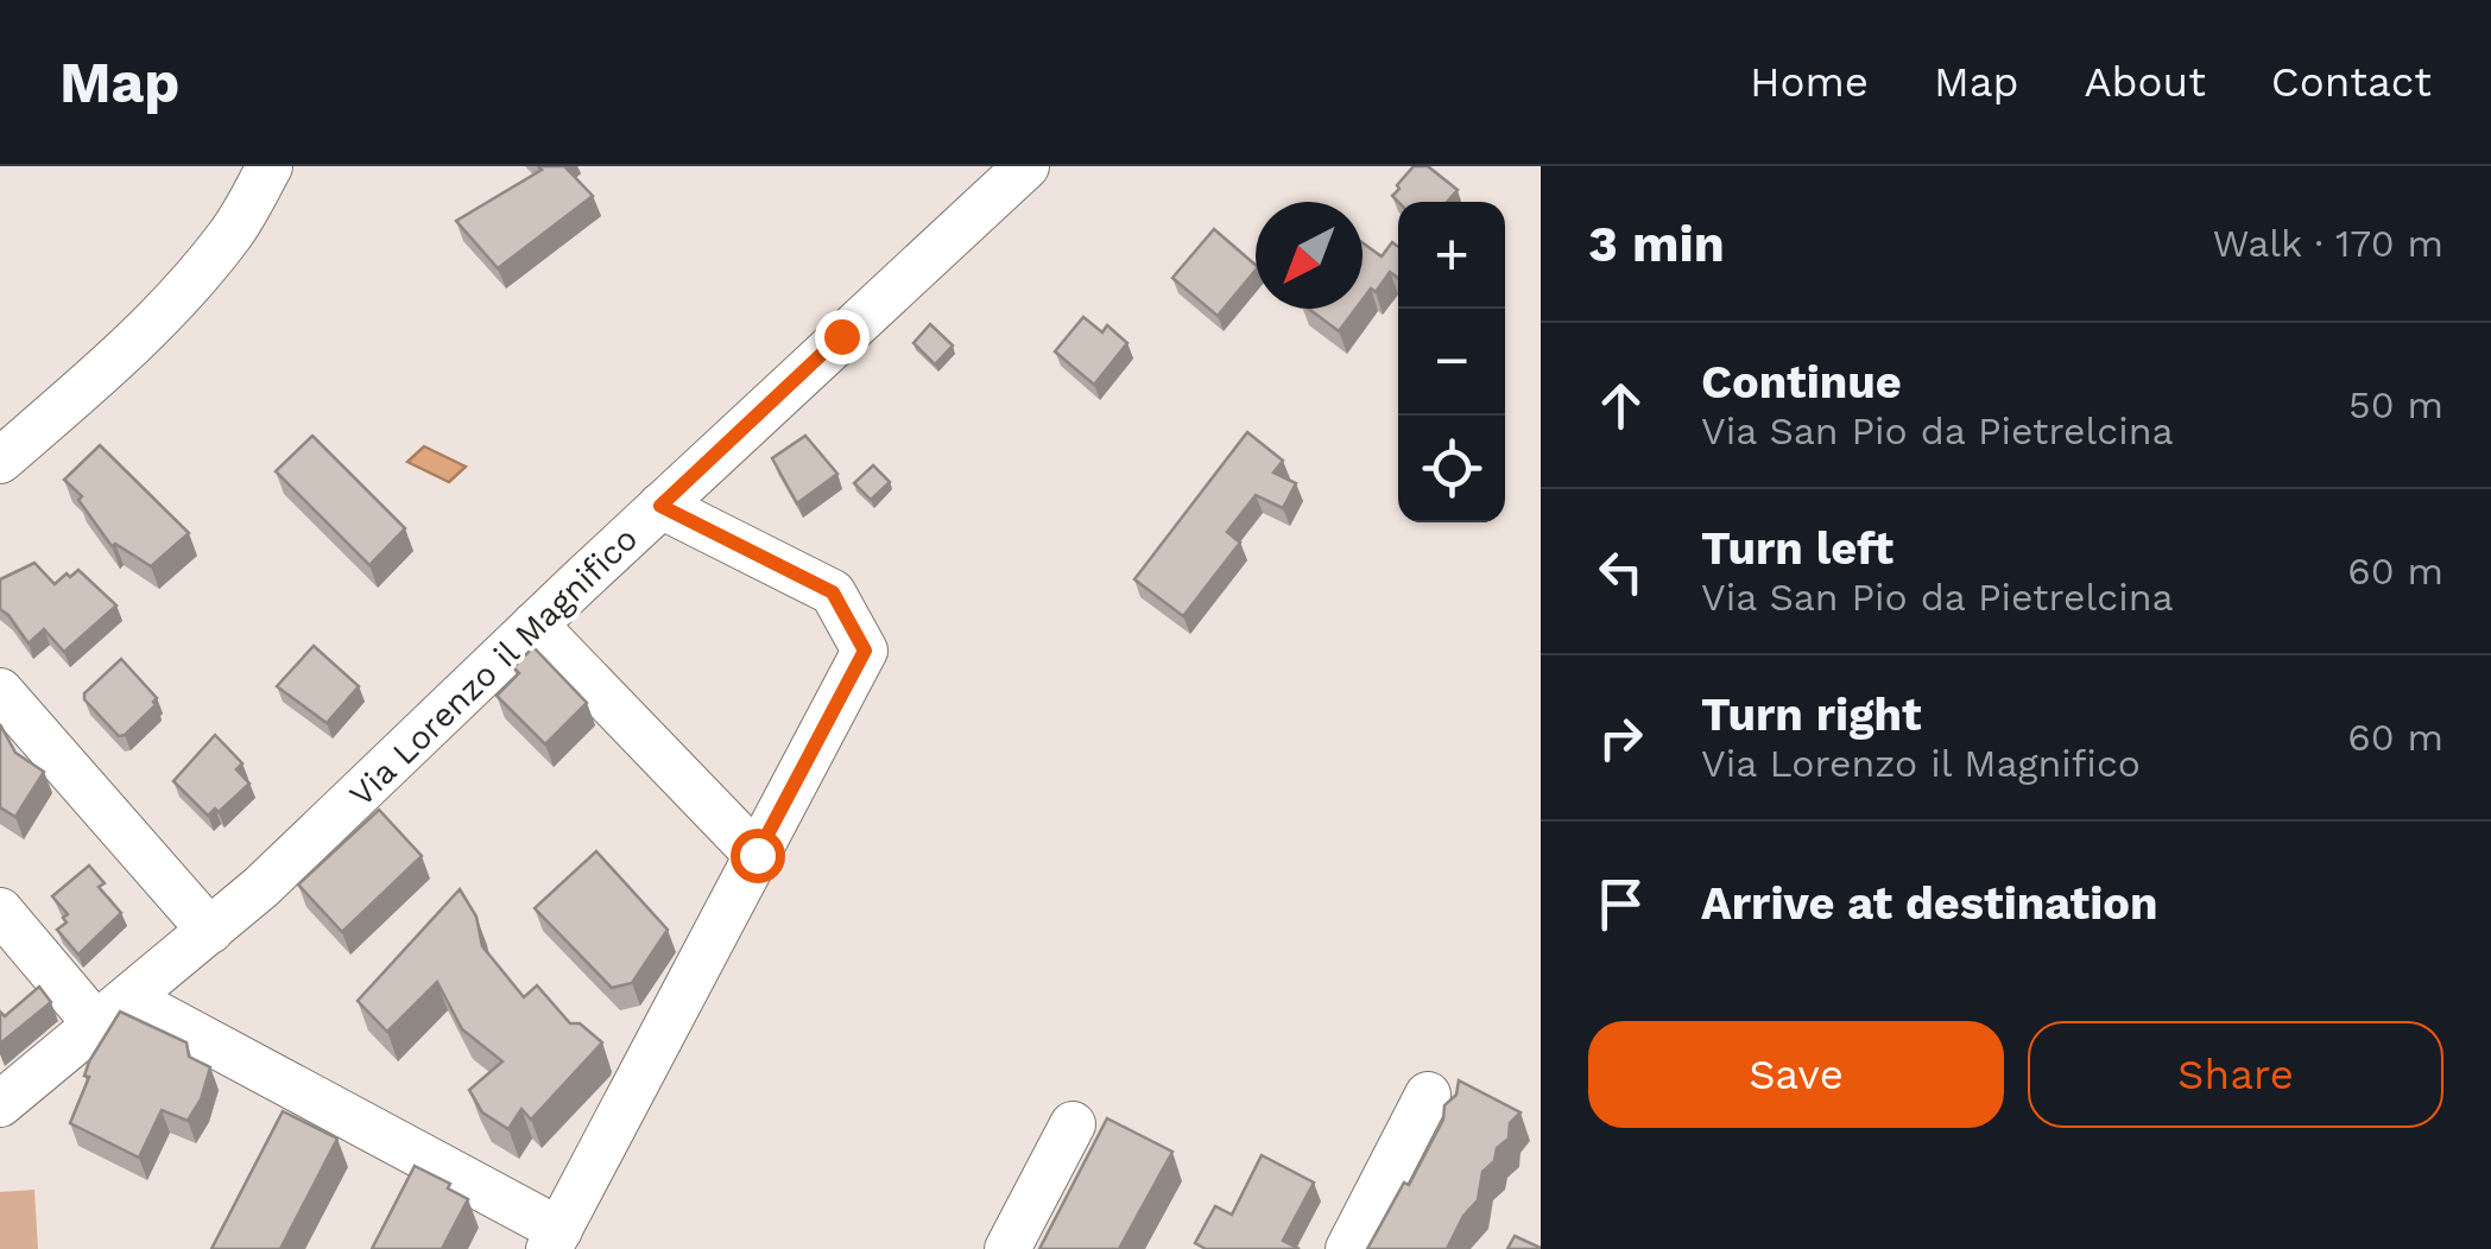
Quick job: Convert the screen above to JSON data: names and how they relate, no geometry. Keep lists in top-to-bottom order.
{
  "streets": {
    "street": ["Via Lorenzo il Magnifico"]
  },
  "north": "bottom left",
  "page": {
    "header": "Map",
    "nav": [
      "Home",
      "Map",
      "About",
      "Contact"
    ],
    "heading": ["3 min", "Walk · 170 m"],
    "map_buttons": ["+", "−"],
    "list": [
      ["Continue", "Via San Pio da Pietrelcina", "50 m"],
      ["Turn left", "Via San Pio da Pietrelcina", "60 m"],
      ["Turn right", "Via Lorenzo il Magnifico", "60 m"],
      "Arrive at destination"
    ],
    "buttons": ["Save", "Share"]
  }
}
